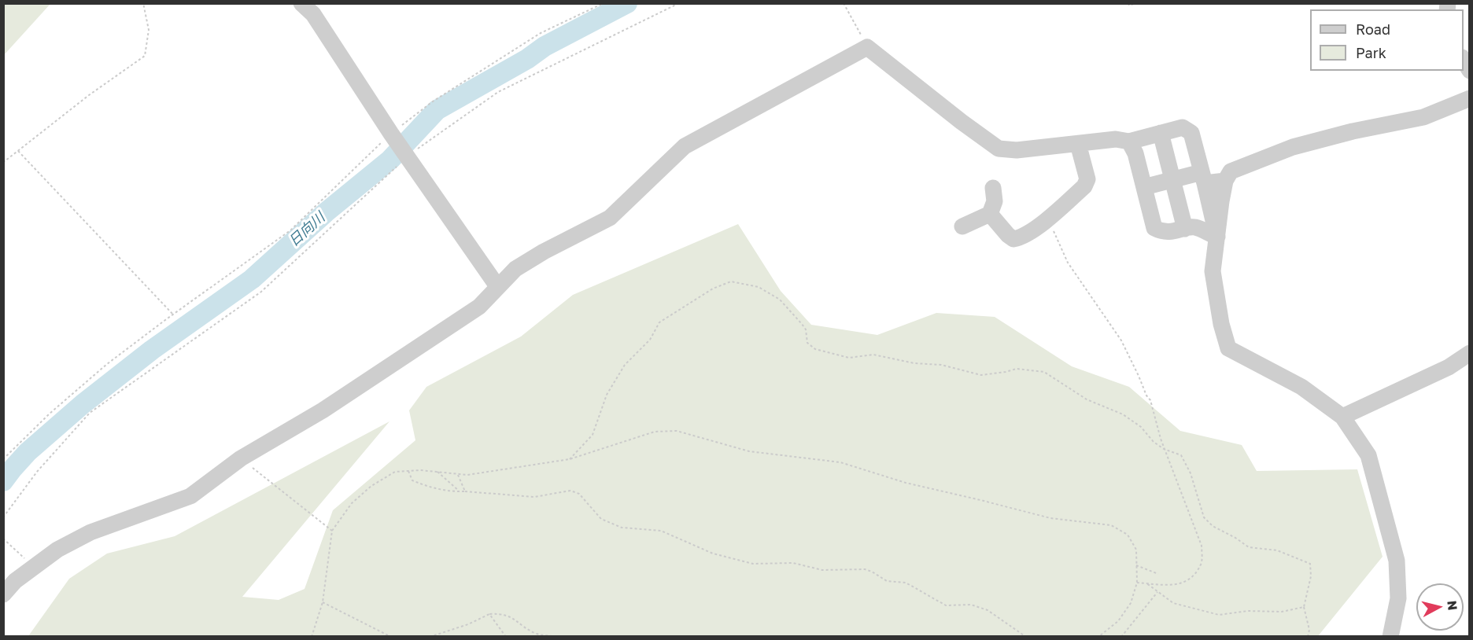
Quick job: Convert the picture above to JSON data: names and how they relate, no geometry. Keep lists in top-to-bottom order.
{
  "water": ["日向川"],
  "legend": ["Road", "Park"],
  "north": "right"
}
